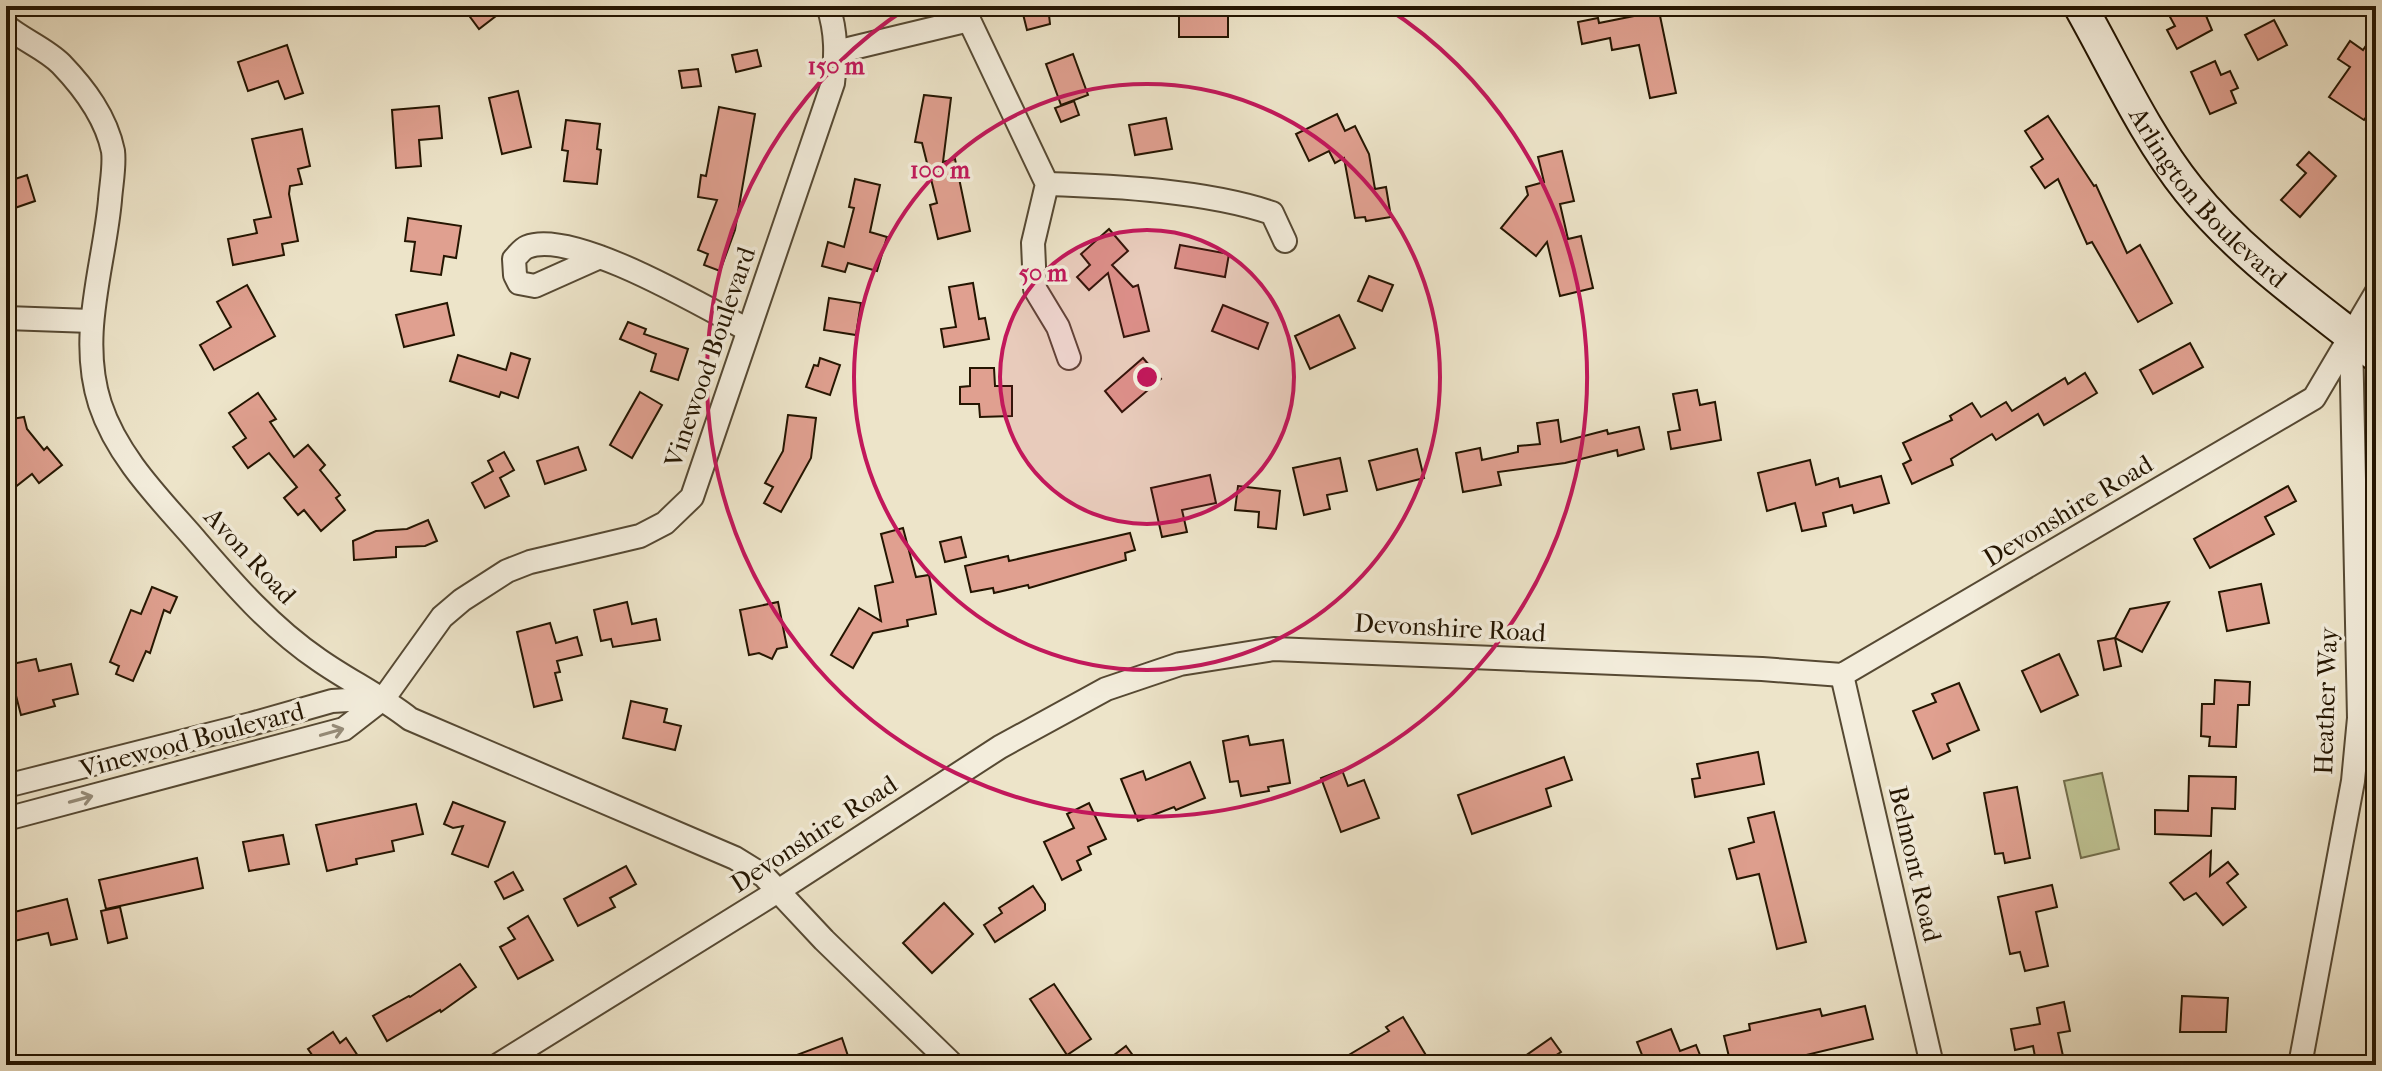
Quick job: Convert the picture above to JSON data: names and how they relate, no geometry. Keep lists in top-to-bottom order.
{
  "streets": {
    "street": [
      "Arlington Boulevard",
      "Vinewood Boulevard",
      "Devonshire Road",
      "Avon Road",
      "Heather Way",
      "Belmont Road"
    ]
  },
  "crossings": [
    ["Arlington Boulevard", "Devonshire Road"],
    ["Arlington Boulevard", "Heather Way"],
    ["Vinewood Boulevard", "Avon Road"],
    ["Devonshire Road", "Avon Road"],
    ["Devonshire Road", "Heather Way"],
    ["Devonshire Road", "Belmont Road"]
  ],
  "rings": ["150 m", "100 m", "50 m"]
}
